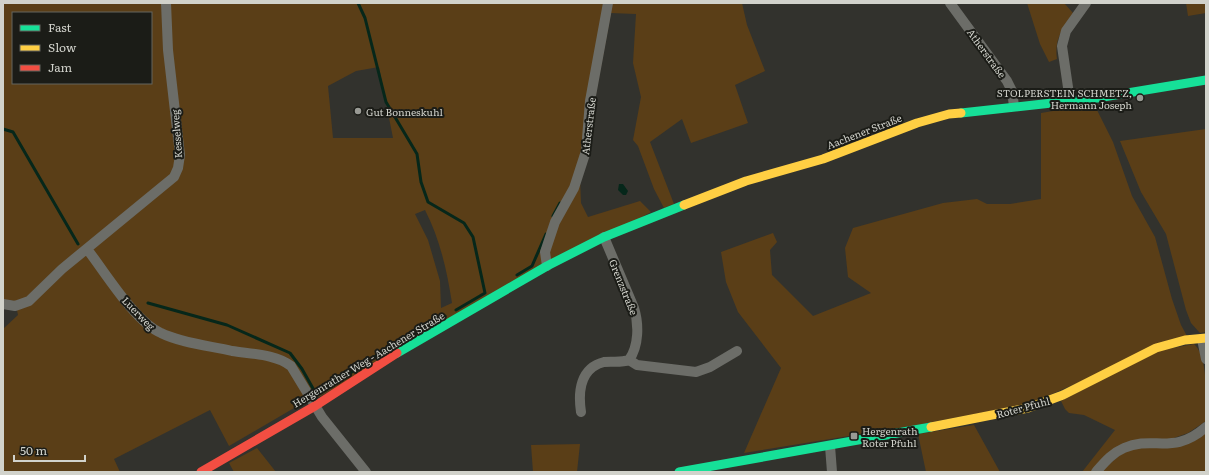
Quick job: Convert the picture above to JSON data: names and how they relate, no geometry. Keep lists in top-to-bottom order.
{
  "streets": {
    "street": [
      "Atherstraße",
      "Aachener Straße",
      "Kesselweg",
      "Grenzstraße",
      "Luerweg",
      "Hergenrather Weg - Aachener Straße",
      "Roter Pfuhl"
    ]
  },
  "crossings": [
    ["Atherstraße", "Aachener Straße"],
    ["Atherstraße", "Hergenrather Weg - Aachener Straße"],
    ["Aachener Straße", "Grenzstraße"],
    ["Aachener Straße", "Hergenrather Weg - Aachener Straße"],
    ["Kesselweg", "Luerweg"],
    ["Luerweg", "Hergenrather Weg - Aachener Straße"]
  ],
  "places": {
    "other": ["STOLPERSTEIN SCHMETZ, Hermann Joseph", "Gut Bonneskuhl"],
    "transit": ["Hergenrath Roter Pfuhl"]
  },
  "legend": ["Fast", "Slow", "Jam"],
  "scale_bar": "50 m"
}
